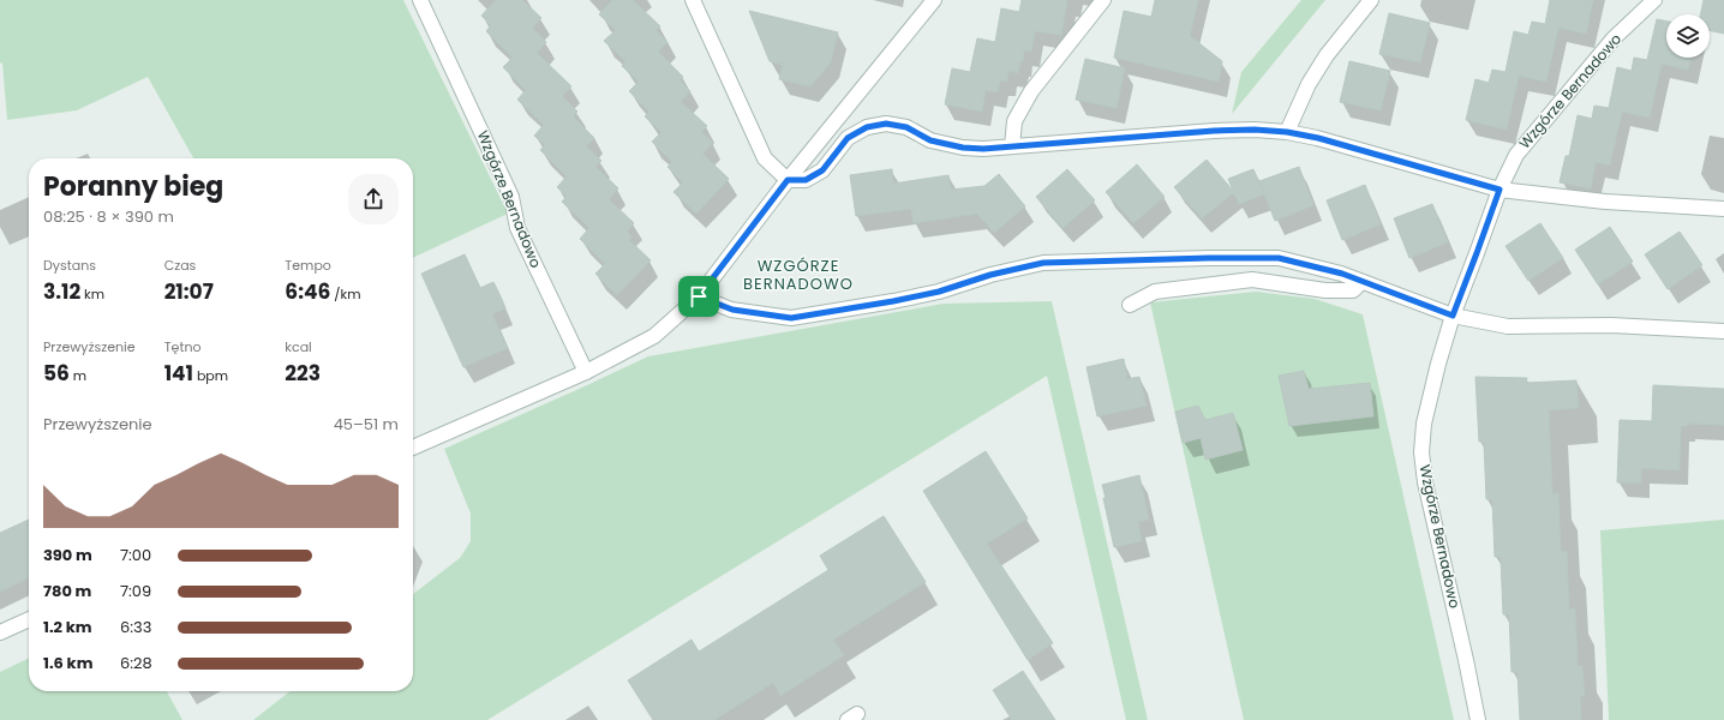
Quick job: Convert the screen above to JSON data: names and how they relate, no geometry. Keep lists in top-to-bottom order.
{
  "streets": {
    "street": ["Wzgórze Bernadowo"]
  },
  "districts": ["WZGÓRZE BERNADOWO"],
  "page": {
    "heading": ["Poranny bieg", "08:25 · 8 × 390 m"],
    "stats": [
      ["Dystans", "3.12 km"],
      ["Czas", "21:07"],
      ["Tempo", "6:46 /km"],
      ["Przewyższenie", "56 m"],
      ["Tętno", "141 bpm"],
      ["kcal", "223"]
    ],
    "chart": ["Przewyższenie", "45–51 m"],
    "list": [
      {
        "name": "390 m",
        "note": "7:00"
      },
      {
        "name": "780 m",
        "note": "7:09"
      },
      {
        "name": "1.2 km",
        "note": "6:33"
      },
      {
        "name": "1.6 km",
        "note": "6:28"
      }
    ]
  }
}
